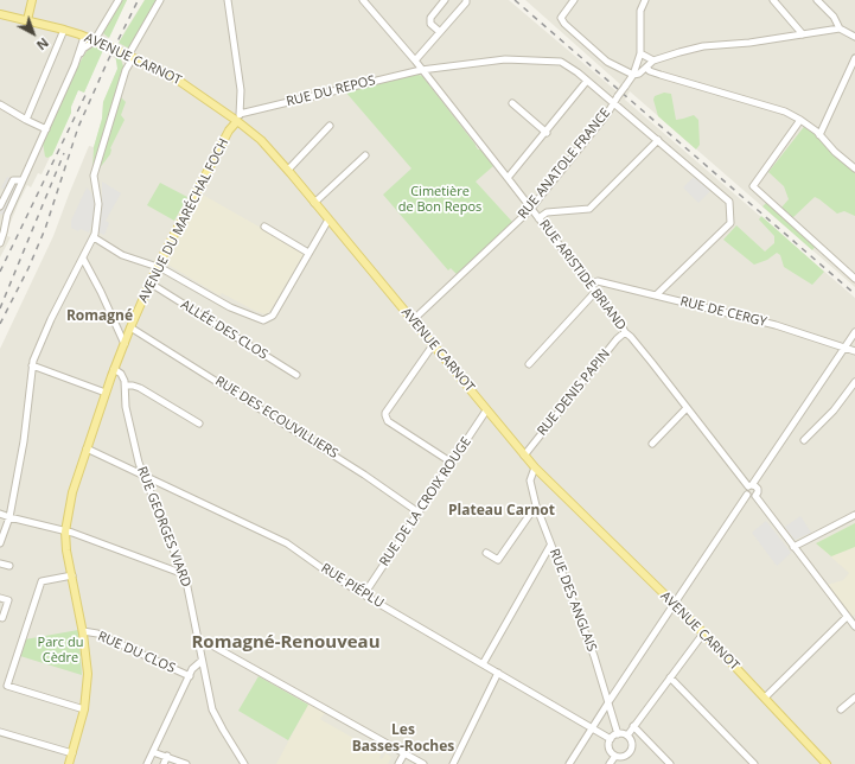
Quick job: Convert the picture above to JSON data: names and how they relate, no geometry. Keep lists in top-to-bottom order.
{
  "streets": {
    "main road": ["AVENUE CARNOT", "AVENUE DU MARÉCHAL FOCH"],
    "street": [
      "RUE DU REPOS",
      "RUE ANATOLE FRANCE",
      "RUE ARISTIDE BRIAND",
      "RUE DE CERGY",
      "ALLÉE DES CLOS",
      "RUE DENIS PAPIN",
      "RUE DES ECOUVILLIERS",
      "RUE DE LA CROIX ROUGE",
      "RUE GEORGES VIARD",
      "RUE PIÉPLU",
      "RUE DES ANGLAIS",
      "RUE DU CLOS"
    ]
  },
  "crossings": [
    ["AVENUE CARNOT", "RUE DU REPOS"],
    ["AVENUE CARNOT", "RUE ANATOLE FRANCE"],
    ["AVENUE CARNOT", "AVENUE DU MARÉCHAL FOCH"],
    ["AVENUE CARNOT", "RUE DENIS PAPIN"],
    ["AVENUE CARNOT", "RUE DE LA CROIX ROUGE"],
    ["AVENUE CARNOT", "RUE DES ANGLAIS"],
    ["RUE DU REPOS", "RUE ANATOLE FRANCE"],
    ["RUE DU REPOS", "AVENUE DU MARÉCHAL FOCH"],
    ["RUE DU REPOS", "RUE ARISTIDE BRIAND"],
    ["RUE DU REPOS", "RUE DE CERGY"],
    ["RUE ANATOLE FRANCE", "RUE ARISTIDE BRIAND"],
    ["AVENUE DU MARÉCHAL FOCH", "ALLÉE DES CLOS"],
    ["AVENUE DU MARÉCHAL FOCH", "RUE DES ECOUVILLIERS"],
    ["AVENUE DU MARÉCHAL FOCH", "RUE PIÉPLU"],
    ["AVENUE DU MARÉCHAL FOCH", "RUE DU CLOS"],
    ["RUE ARISTIDE BRIAND", "RUE DE CERGY"],
    ["RUE ARISTIDE BRIAND", "RUE DENIS PAPIN"],
    ["RUE DES ECOUVILLIERS", "RUE DE LA CROIX ROUGE"],
    ["RUE DE LA CROIX ROUGE", "RUE PIÉPLU"],
    ["RUE GEORGES VIARD", "RUE PIÉPLU"],
    ["RUE PIÉPLU", "RUE DES ANGLAIS"]
  ],
  "districts": [
    "Romagné",
    "Plateau Carnot",
    "Romagné-Renouveau",
    "Les Basses-Roches"
  ],
  "parks": ["Cimetière de Bon Repos", "Parc du Cèdre"],
  "north": "bottom right"
}
